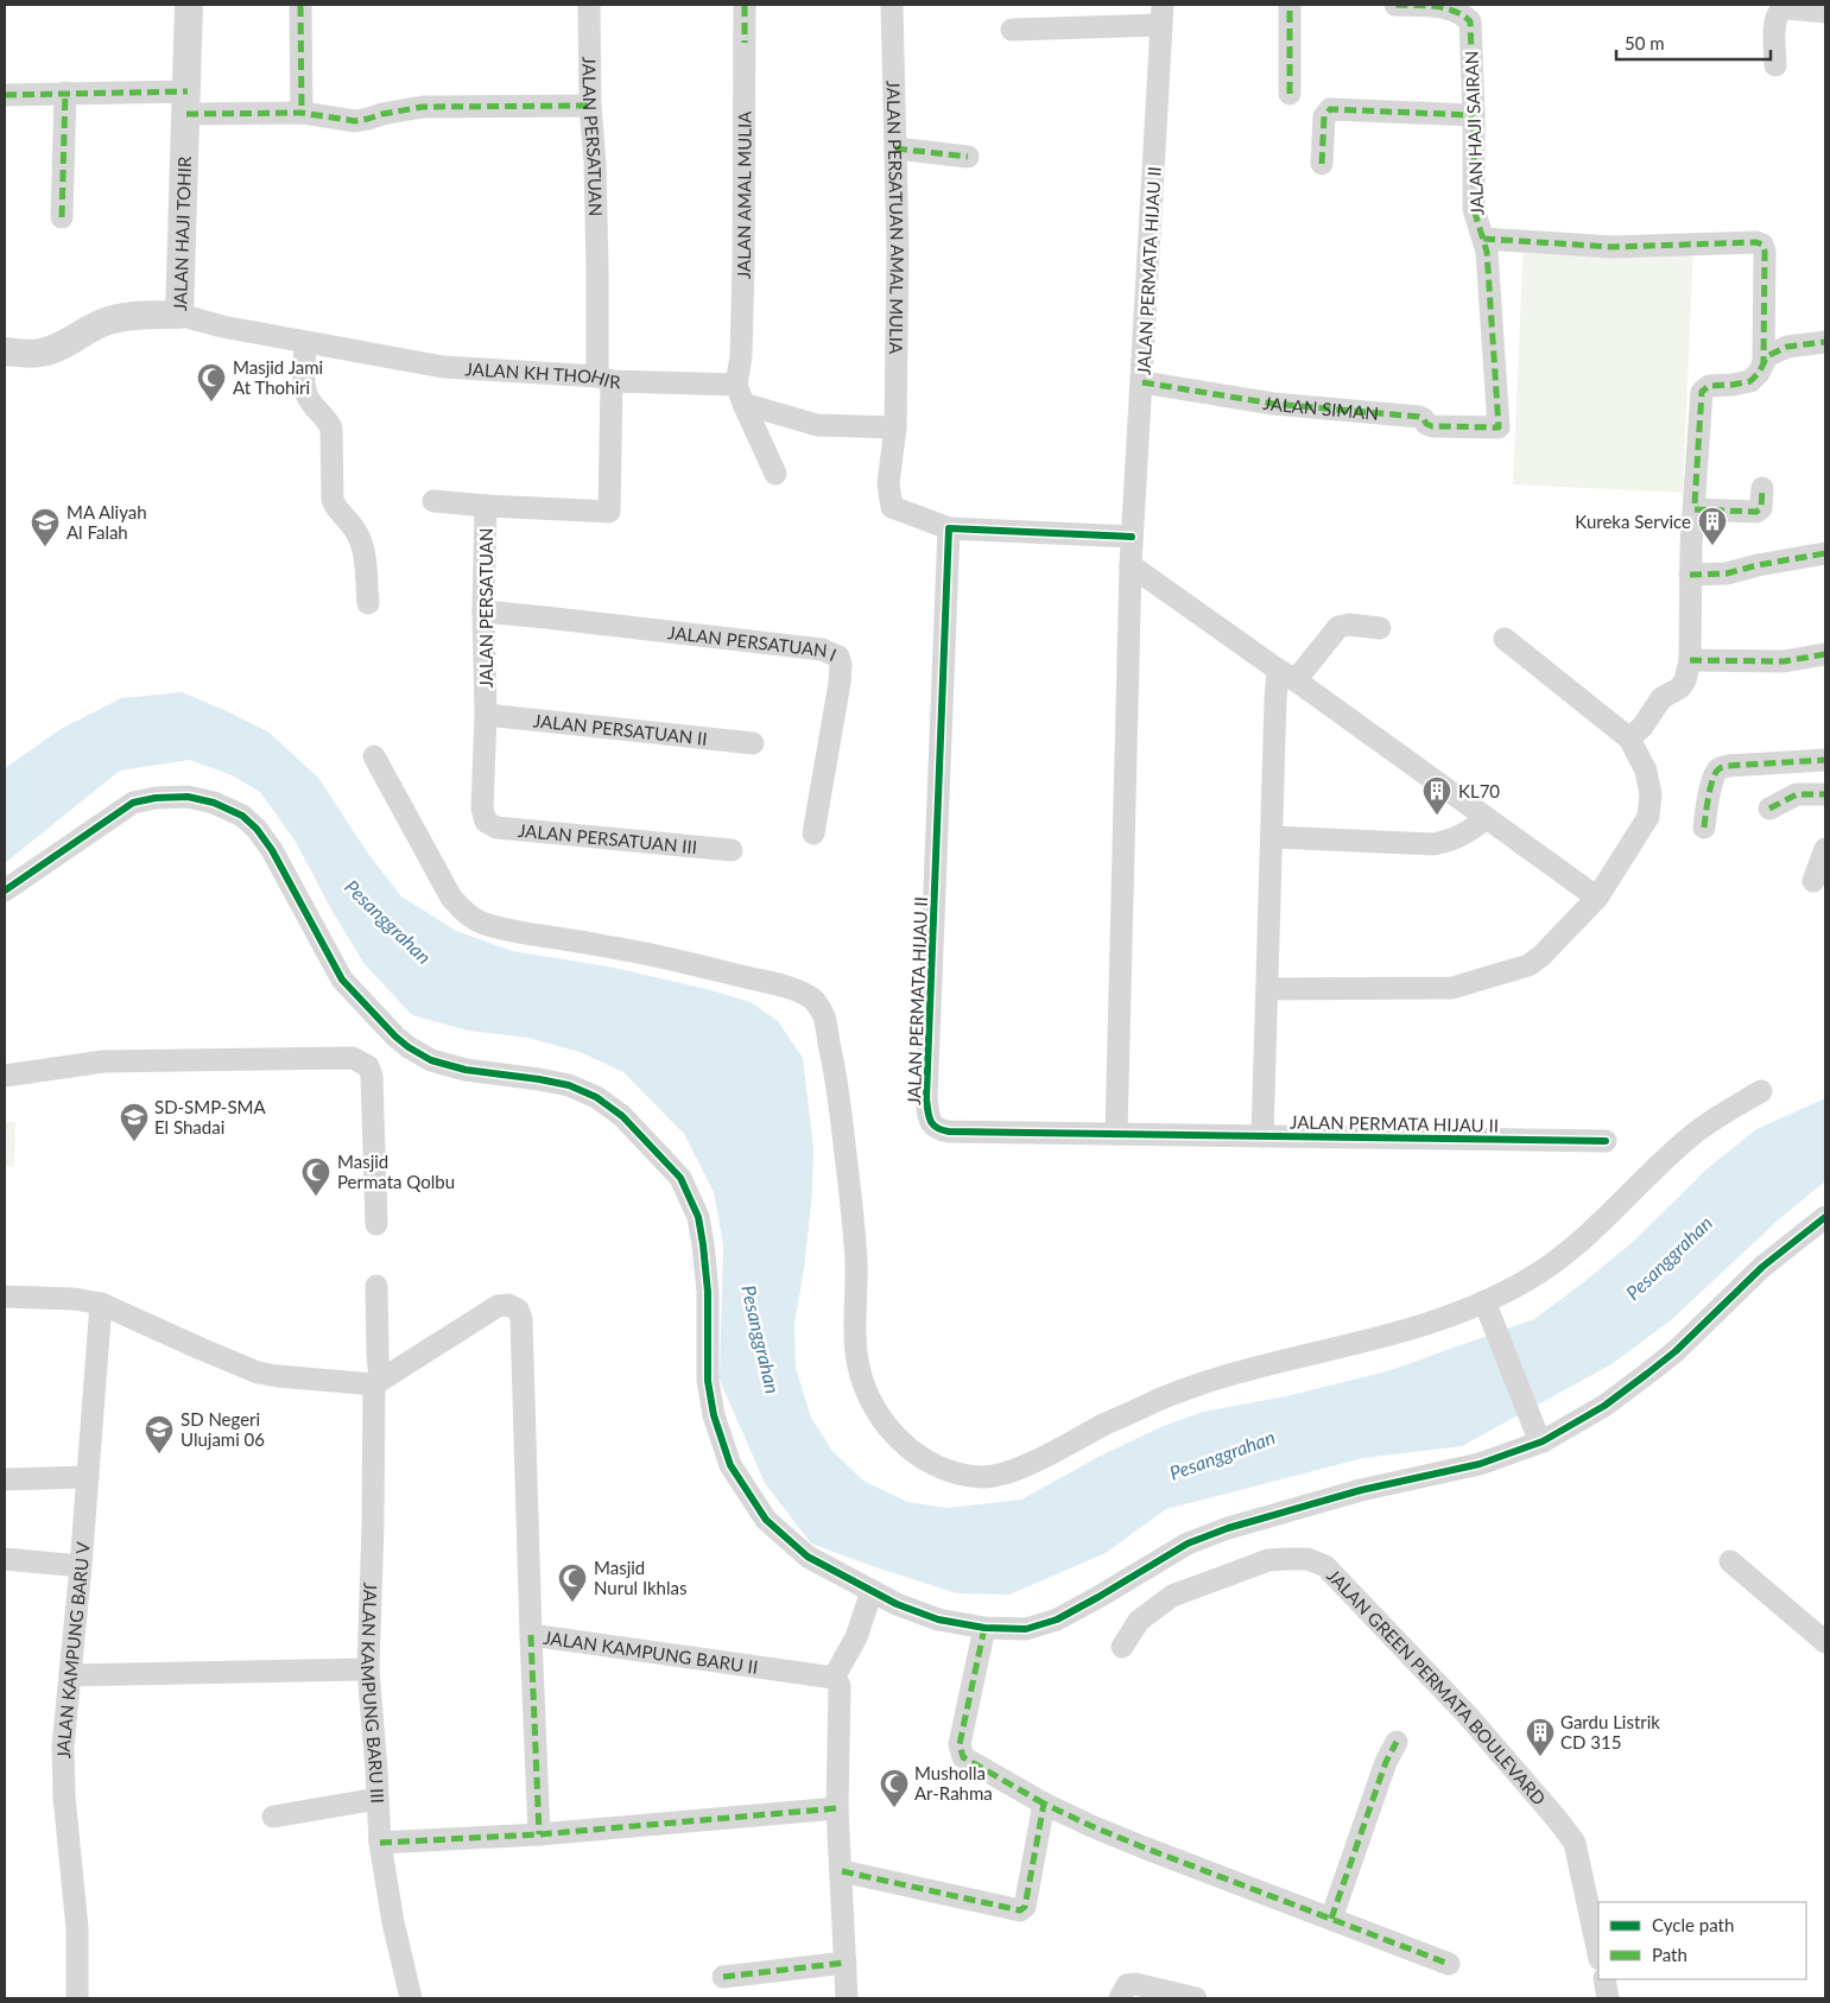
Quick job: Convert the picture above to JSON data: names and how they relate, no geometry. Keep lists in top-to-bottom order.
{
  "streets": {
    "street": [
      "JALAN HAJI SAIRAN",
      "JALAN PERSATUAN",
      "JALAN AMAL MULIA",
      "JALAN PERSATUAN AMAL MULIA",
      "JALAN HAJI TOHIR",
      "JALAN PERMATA HIJAU II",
      "JALAN KH THOHIR",
      "JALAN SIMAN",
      "JALAN PERSATUAN I",
      "JALAN PERSATUAN II",
      "JALAN PERSATUAN III",
      "JALAN KAMPUNG BARU V",
      "JALAN KAMPUNG BARU II",
      "JALAN GREEN PERMATA BOULEVARD",
      "JALAN KAMPUNG BARU III"
    ]
  },
  "crossings": [
    ["JALAN HAJI SAIRAN", "JALAN SIMAN"],
    ["JALAN PERSATUAN", "JALAN KH THOHIR"],
    ["JALAN PERSATUAN", "JALAN PERSATUAN I"],
    ["JALAN PERSATUAN", "JALAN PERSATUAN II"],
    ["JALAN PERSATUAN", "JALAN PERSATUAN III"],
    ["JALAN AMAL MULIA", "JALAN KH THOHIR"],
    ["JALAN PERSATUAN AMAL MULIA", "JALAN PERMATA HIJAU II"],
    ["JALAN PERSATUAN AMAL MULIA", "JALAN KH THOHIR"],
    ["JALAN HAJI TOHIR", "JALAN KH THOHIR"],
    ["JALAN PERMATA HIJAU II", "JALAN SIMAN"],
    ["JALAN KAMPUNG BARU II", "JALAN KAMPUNG BARU III"]
  ],
  "water": ["Pesanggrahan"],
  "places": {
    "mosque": [
      "Masjid Jami At Thohiri",
      "Masjid Permata Qolbu",
      "Masjid Nurul Ikhlas",
      "Musholla Ar-Rahma"
    ],
    "building": ["Kureka Service", "KL70", "Gardu Listrik CD 315"],
    "school or university": ["MA Aliyah Al Falah", "SD-SMP-SMA El Shadai", "SD Negeri Ulujami 06"]
  },
  "legend": ["Cycle path", "Path"],
  "scale_bar": "50 m"
}
